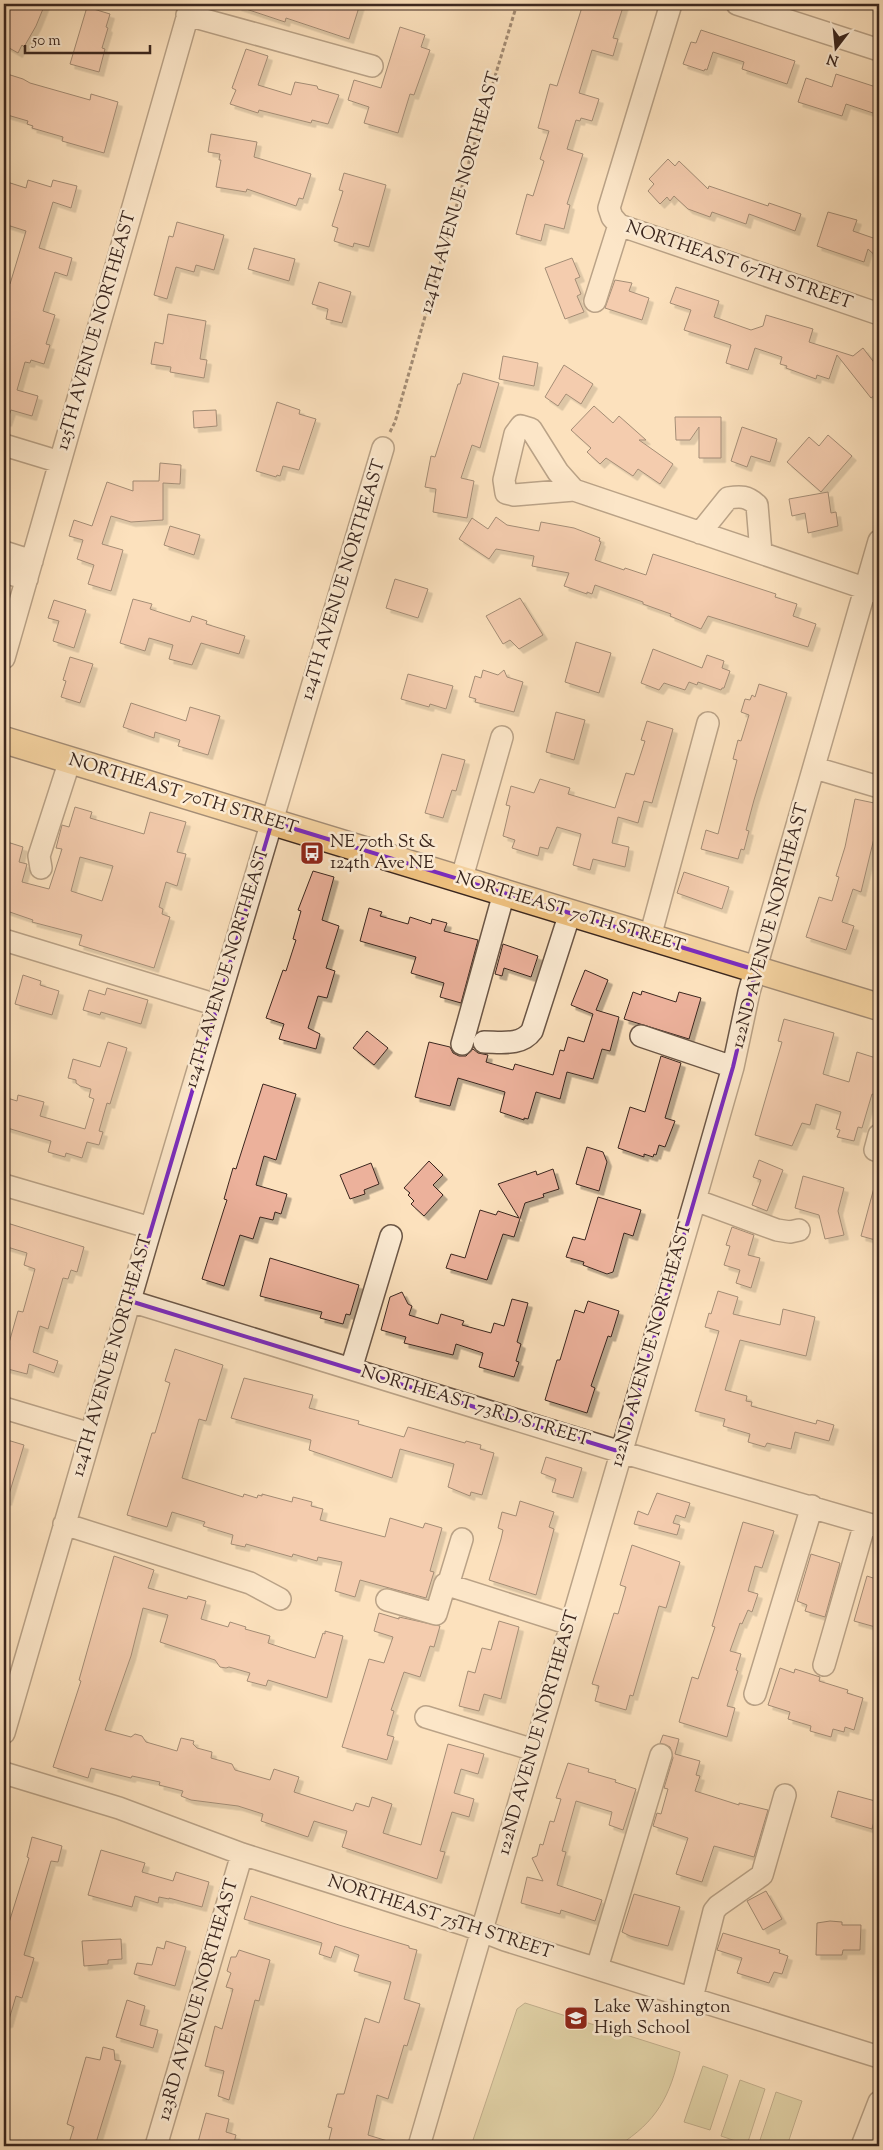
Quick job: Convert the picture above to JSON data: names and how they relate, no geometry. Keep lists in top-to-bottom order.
{
  "streets": {
    "main road": ["NORTHEAST 70TH STREET"],
    "street": [
      "124TH AVENUE NORTHEAST",
      "NORTHEAST 67TH STREET",
      "125TH AVENUE NORTHEAST",
      "122ND AVENUE NORTHEAST",
      "NORTHEAST 73RD STREET",
      "NORTHEAST 75TH STREET",
      "123RD AVENUE NORTHEAST"
    ]
  },
  "crossings": [
    ["124TH AVENUE NORTHEAST", "NORTHEAST 70TH STREET"],
    ["124TH AVENUE NORTHEAST", "NORTHEAST 73RD STREET"],
    ["NORTHEAST 70TH STREET", "122ND AVENUE NORTHEAST"],
    ["122ND AVENUE NORTHEAST", "NORTHEAST 73RD STREET"],
    ["122ND AVENUE NORTHEAST", "NORTHEAST 75TH STREET"],
    ["NORTHEAST 75TH STREET", "123RD AVENUE NORTHEAST"]
  ],
  "places": {
    "bus stop": ["NE 70th St & 124th Ave NE"],
    "school or university": ["Lake Washington High School"]
  },
  "scale_bar": "50 m",
  "north": "bottom"
}
